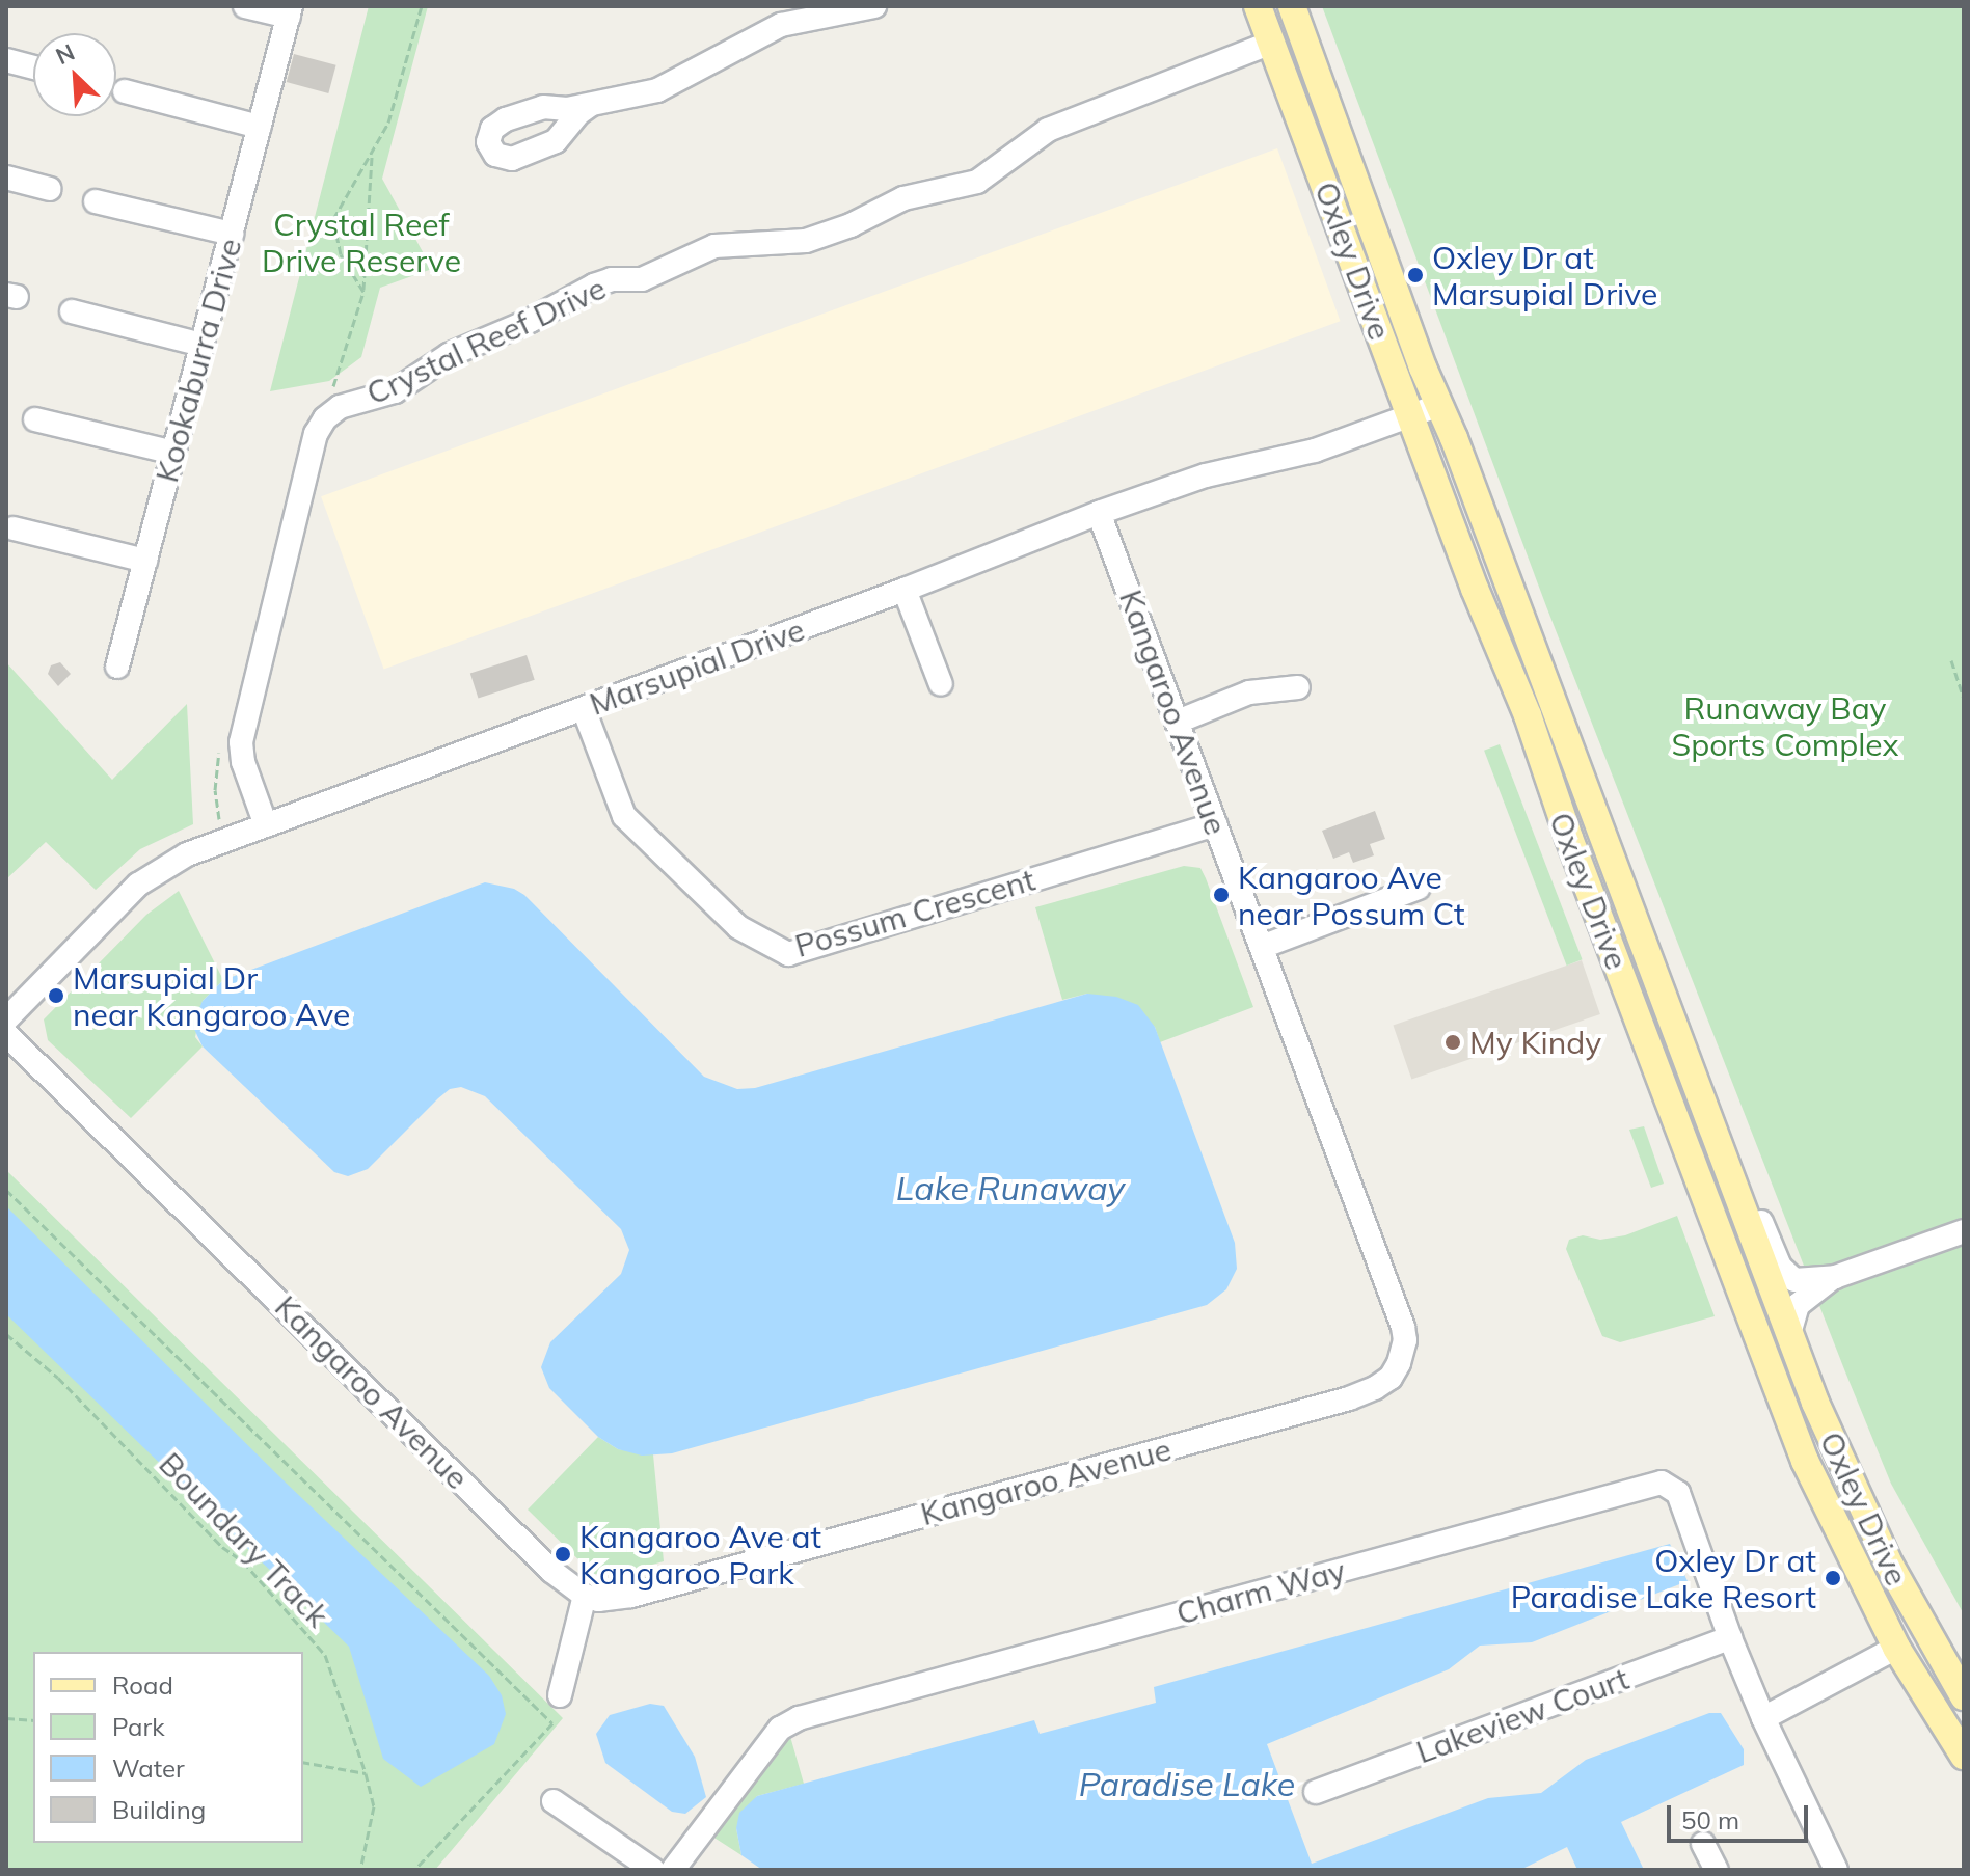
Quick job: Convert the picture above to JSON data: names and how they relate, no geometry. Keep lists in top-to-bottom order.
{
  "streets": {
    "main road": ["Oxley Drive"],
    "street": [
      "Crystal Reef Drive",
      "Kookaburra Drive",
      "Marsupial Drive",
      "Kangaroo Avenue",
      "Possum Crescent",
      "Charm Way",
      "Lakeview Court"
    ],
    "path": ["Boundary Track"]
  },
  "crossings": [
    ["Oxley Drive", "Crystal Reef Drive"],
    ["Oxley Drive", "Marsupial Drive"],
    ["Crystal Reef Drive", "Marsupial Drive"],
    ["Marsupial Drive", "Kangaroo Avenue"],
    ["Marsupial Drive", "Possum Crescent"],
    ["Kangaroo Avenue", "Possum Crescent"],
    ["Charm Way", "Lakeview Court"]
  ],
  "water": ["Lake Runaway", "Paradise Lake"],
  "parks": ["Crystal Reef Drive Reserve", "Runaway Bay Sports Complex"],
  "places": [
    "Oxley Dr at Marsupial Drive",
    "Kangaroo Ave near Possum Ct",
    "Marsupial Dr near Kangaroo Ave",
    "My Kindy",
    "Kangaroo Ave at Kangaroo Park",
    "Oxley Dr at Paradise Lake Resort"
  ],
  "legend": [
    "Road",
    "Park",
    "Water",
    "Building"
  ],
  "scale_bar": "50 m",
  "north": "top left"
}
